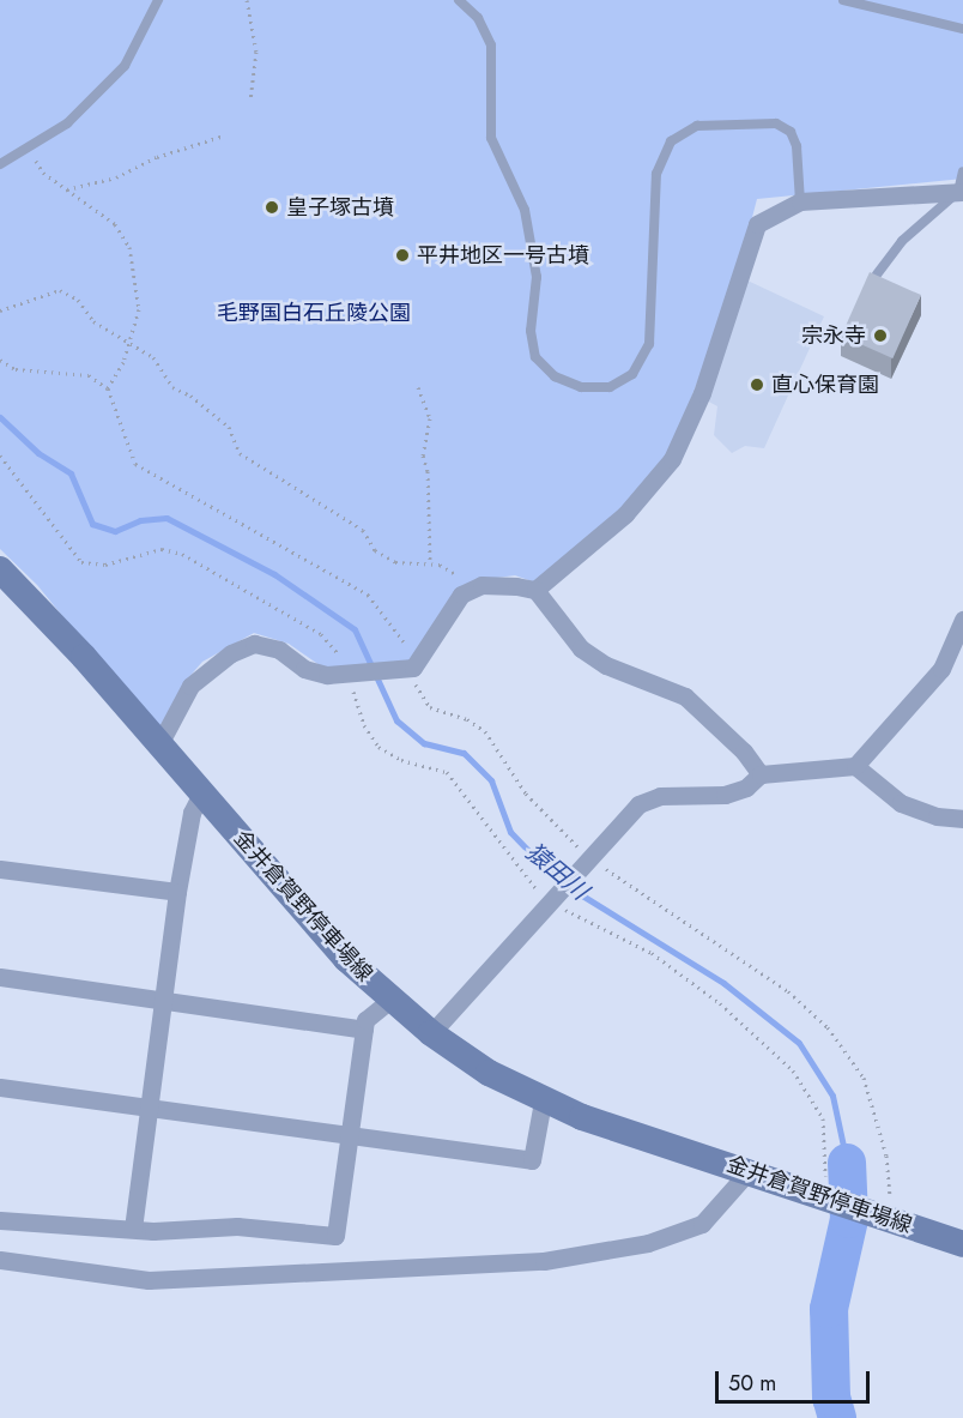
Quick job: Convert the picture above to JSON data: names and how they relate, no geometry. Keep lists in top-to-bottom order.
{
  "streets": {
    "main road": ["金井倉賀野停車場線"]
  },
  "water": ["猿田川"],
  "parks": ["毛野国白石丘陵公園"],
  "places": [
    "皇子塚古墳",
    "平井地区一号古墳",
    "宗永寺",
    "直心保育園"
  ],
  "scale_bar": "50 m"
}
